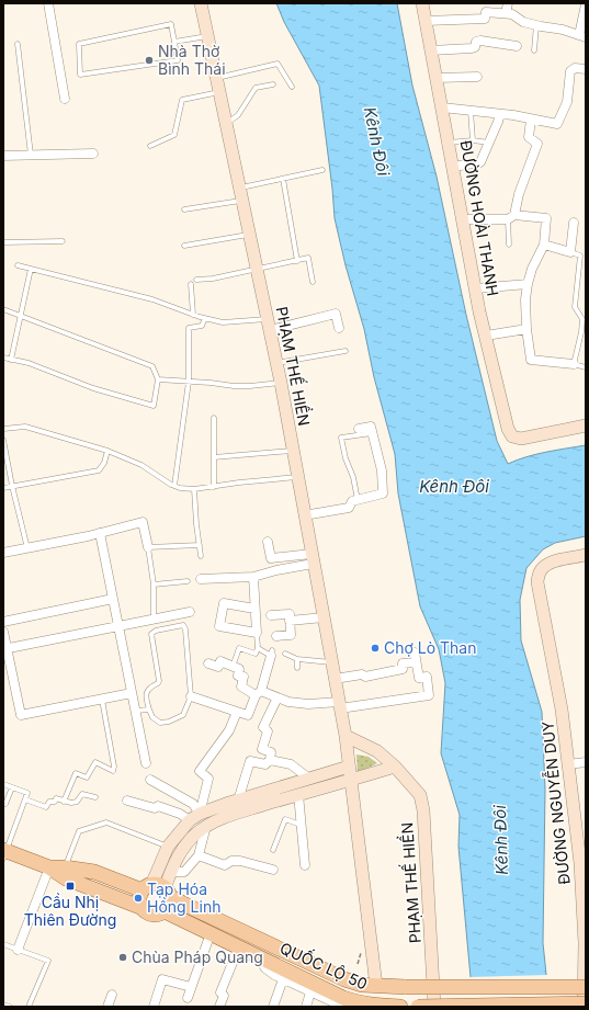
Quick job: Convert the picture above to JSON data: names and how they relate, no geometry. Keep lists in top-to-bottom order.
{
  "streets": {
    "main road": [
      "ĐƯỜNG HOÀI THANH",
      "PHẠM THẾ HIỂN",
      "ĐƯỜNG NGUYỄN DUY",
      "QUỐC LỘ 50"
    ]
  },
  "crossings": [
    ["PHẠM THẾ HIỂN", "QUỐC LỘ 50"]
  ],
  "water": ["Kênh Đôi"],
  "places": {
    "other": [
      "Nhà Thờ Bình Thái",
      "Chợ Lò Than",
      "Tạp Hóa Hồng Linh",
      "Chùa Pháp Quang"
    ],
    "transit": ["Cầu Nhị Thiên Đường"]
  }
}
